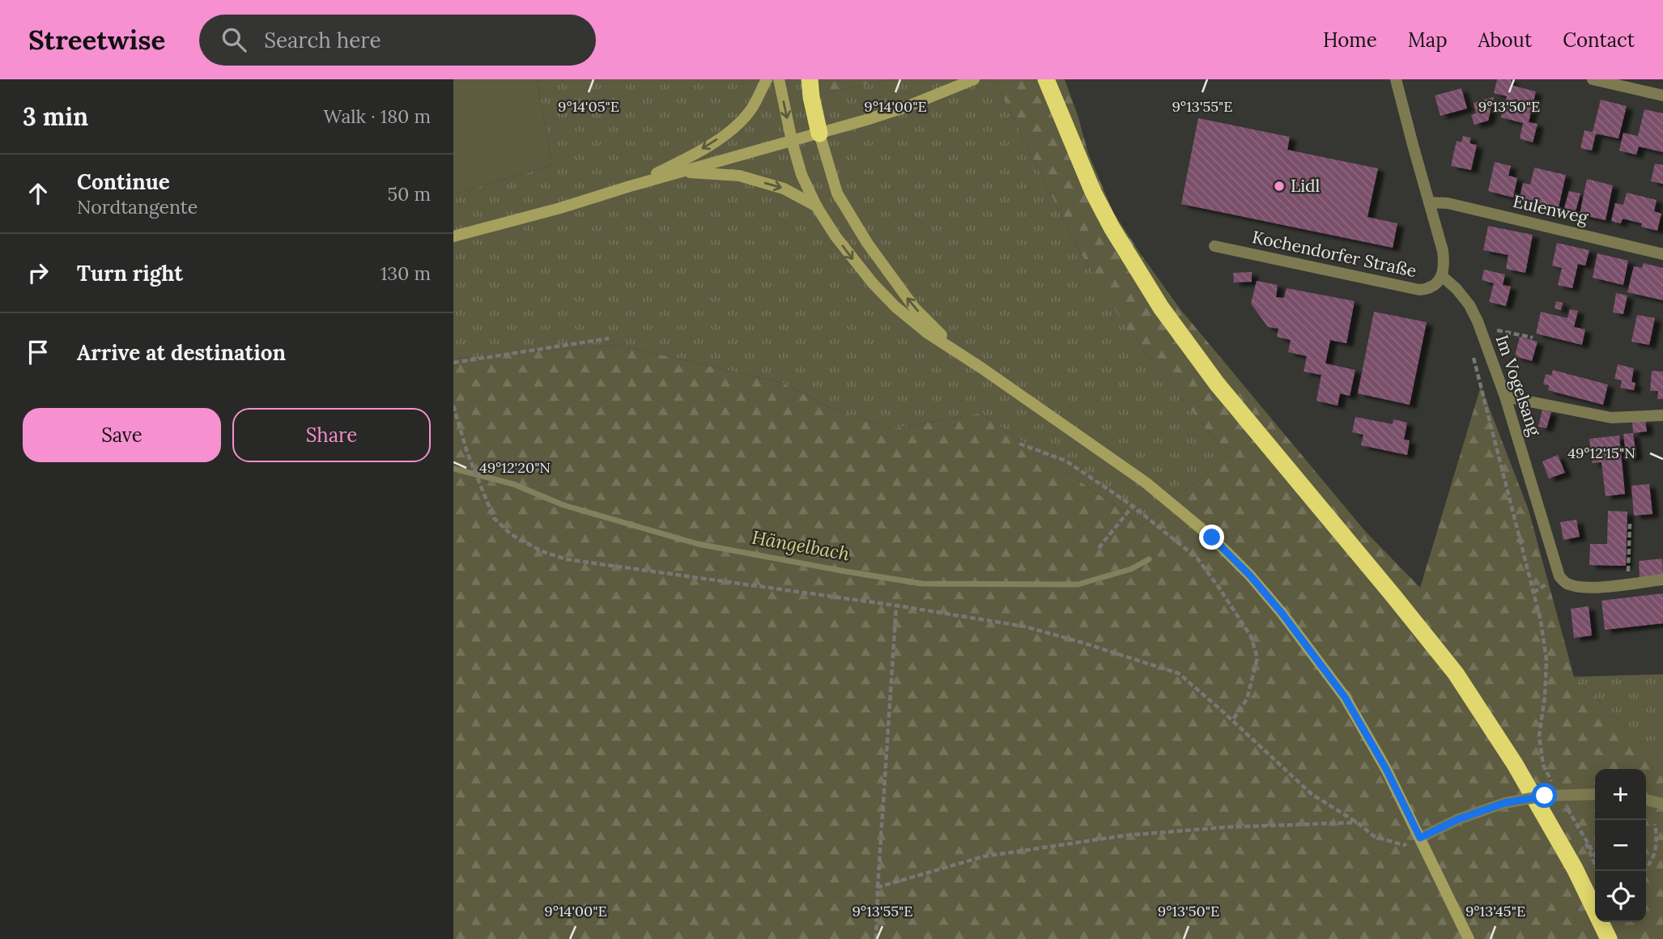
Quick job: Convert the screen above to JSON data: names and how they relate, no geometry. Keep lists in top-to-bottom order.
{
  "streets": {
    "street": ["Eulenweg", "Kochendorfer Straße", "Im Vogelsang"]
  },
  "crossings": [
    ["Kochendorfer Straße", "Im Vogelsang"]
  ],
  "water": ["Hängelbach"],
  "places": ["Lidl"],
  "page": {
    "header": "Streetwise",
    "search": "Search here",
    "nav": [
      "Home",
      "Map",
      "About",
      "Contact"
    ],
    "heading": ["3 min", "Walk · 180 m"],
    "list": [
      ["Continue", "Nordtangente", "50 m"],
      ["Turn right", "130 m"],
      "Arrive at destination"
    ],
    "buttons": ["Save", "Share"],
    "map_buttons": ["+", "−"]
  },
  "coordinates": [
    "9°14'05\"E",
    "9°14'00\"E",
    "9°13'55\"E",
    "9°13'50\"E",
    "49°12'15\"N",
    "49°12'20\"N",
    "9°13'45\"E"
  ]
}
